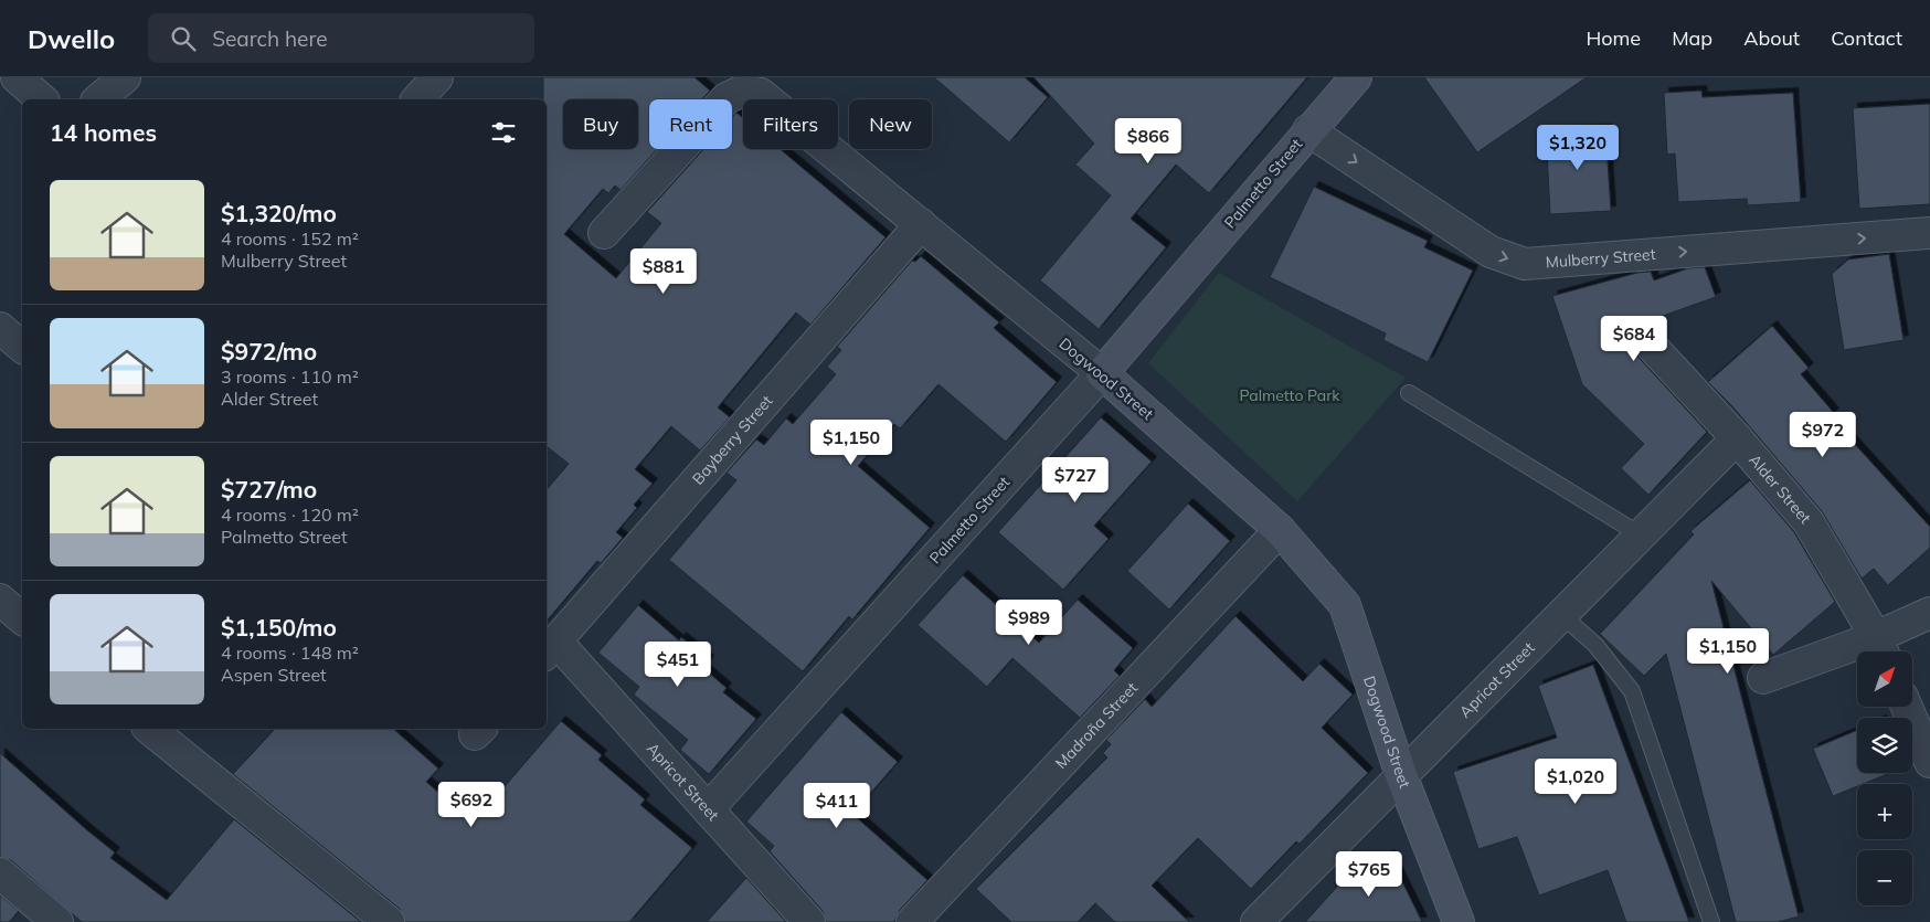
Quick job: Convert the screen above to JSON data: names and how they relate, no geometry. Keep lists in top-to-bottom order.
{
  "streets": {
    "street": [
      "Palmetto Street",
      "Mulberry Street",
      "Dogwood Street",
      "Bayberry Street",
      "Alder Street",
      "Apricot Street",
      "Madroña Street"
    ]
  },
  "crossings": [
    ["Palmetto Street", "Mulberry Street"],
    ["Palmetto Street", "Dogwood Street"],
    ["Palmetto Street", "Apricot Street"],
    ["Dogwood Street", "Bayberry Street"],
    ["Dogwood Street", "Apricot Street"],
    ["Dogwood Street", "Madroña Street"],
    ["Bayberry Street", "Apricot Street"],
    ["Alder Street", "Apricot Street"]
  ],
  "one_way": ["Mulberry Street"],
  "parks": ["Palmetto Park"],
  "north": "top right",
  "page": {
    "header": "Dwello",
    "search": "Search here",
    "nav": [
      "Home",
      "Map",
      "About",
      "Contact"
    ],
    "chip": [
      "Buy",
      "Rent",
      "Filters",
      "New"
    ],
    "heading": "14 homes",
    "price": [
      "$866",
      "$1,320",
      "$881",
      "$684",
      "$972",
      "$1,150",
      "$727",
      "$989",
      "$1,150",
      "$451",
      "$1,020",
      "$692",
      "$411",
      "$765"
    ],
    "list": [
      {
        "name": "$1,320/mo",
        "note": "4 rooms · 152 m² · Mulberry Street"
      },
      {
        "name": "$972/mo",
        "note": "3 rooms · 110 m² · Alder Street"
      },
      {
        "name": "$727/mo",
        "note": "4 rooms · 120 m² · Palmetto Street"
      },
      {
        "name": "$1,150/mo",
        "note": "4 rooms · 148 m² · Aspen Street"
      }
    ],
    "map_buttons": ["+", "−"]
  }
}
